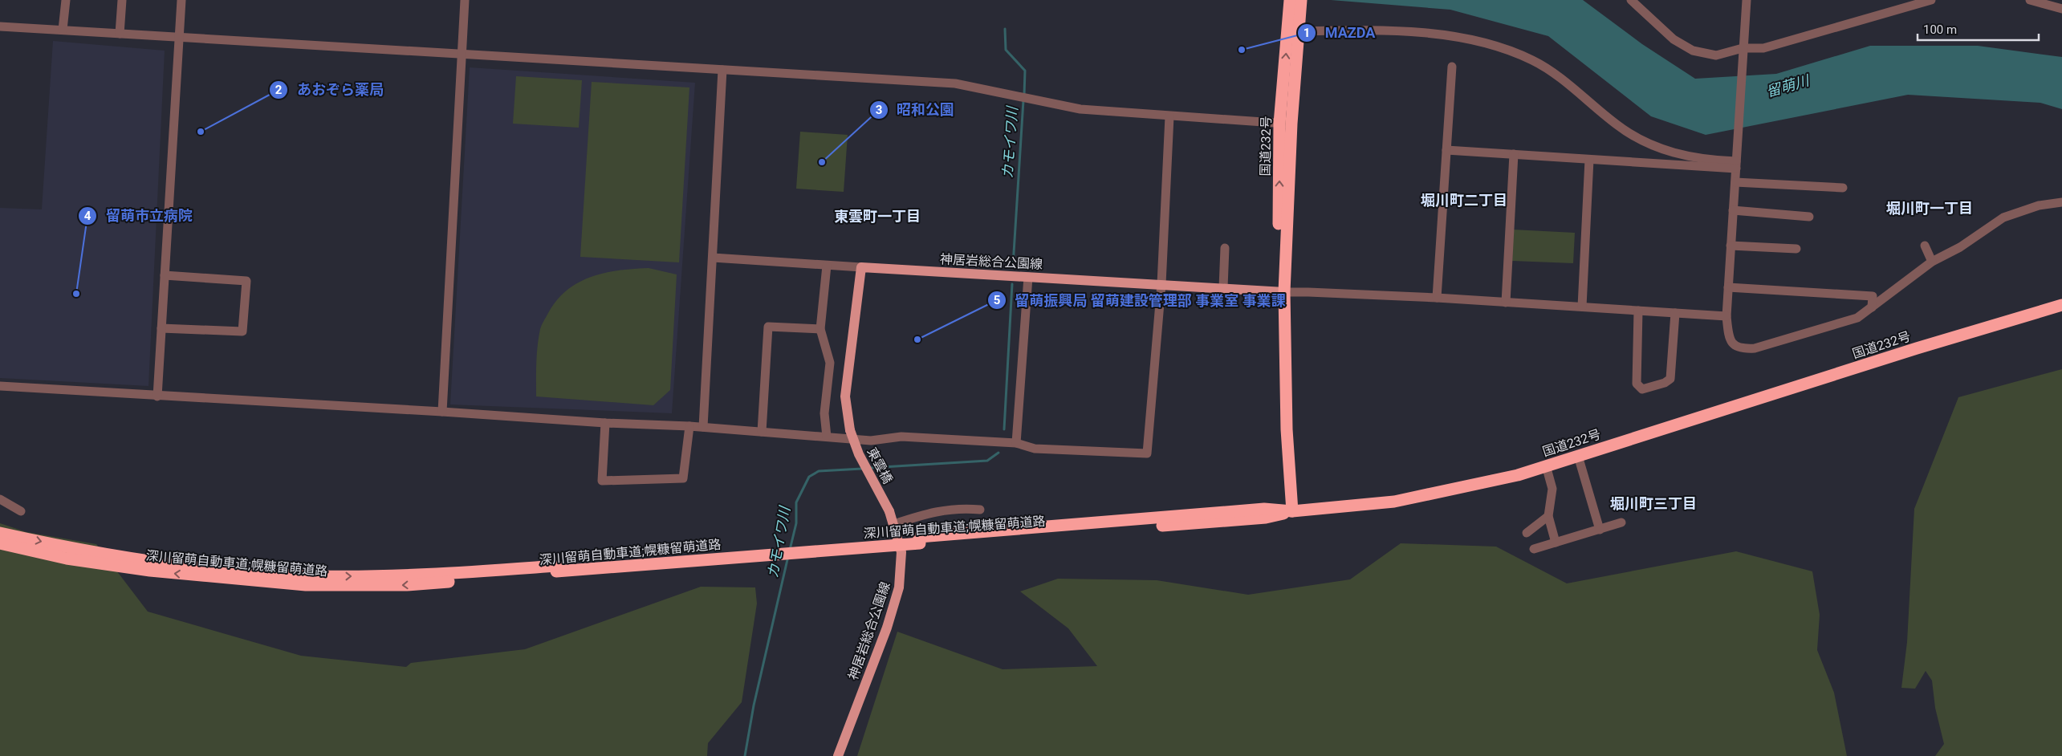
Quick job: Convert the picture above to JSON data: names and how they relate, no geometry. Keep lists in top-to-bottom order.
{
  "streets": {
    "highway": ["国道232号", "深川留萌自動車道;幌糠留萌道路"],
    "main road": ["神居岩総合公園線", "東雲橋"]
  },
  "crossings": [
    ["国道232号", "神居岩総合公園線"],
    ["国道232号", "深川留萌自動車道;幌糠留萌道路"],
    ["神居岩総合公園線", "東雲橋"]
  ],
  "districts": [
    "堀川町二丁目",
    "堀川町一丁目",
    "東雲町一丁目",
    "堀川町三丁目"
  ],
  "water": ["留萌川", "カモイワ川"],
  "places": [
    "MAZDA",
    "あおぞら薬局",
    "昭和公園",
    "留萌市立病院",
    "留萌振興局 留萌建設管理部 事業室 事業課"
  ],
  "scale_bar": "100 m"
}
